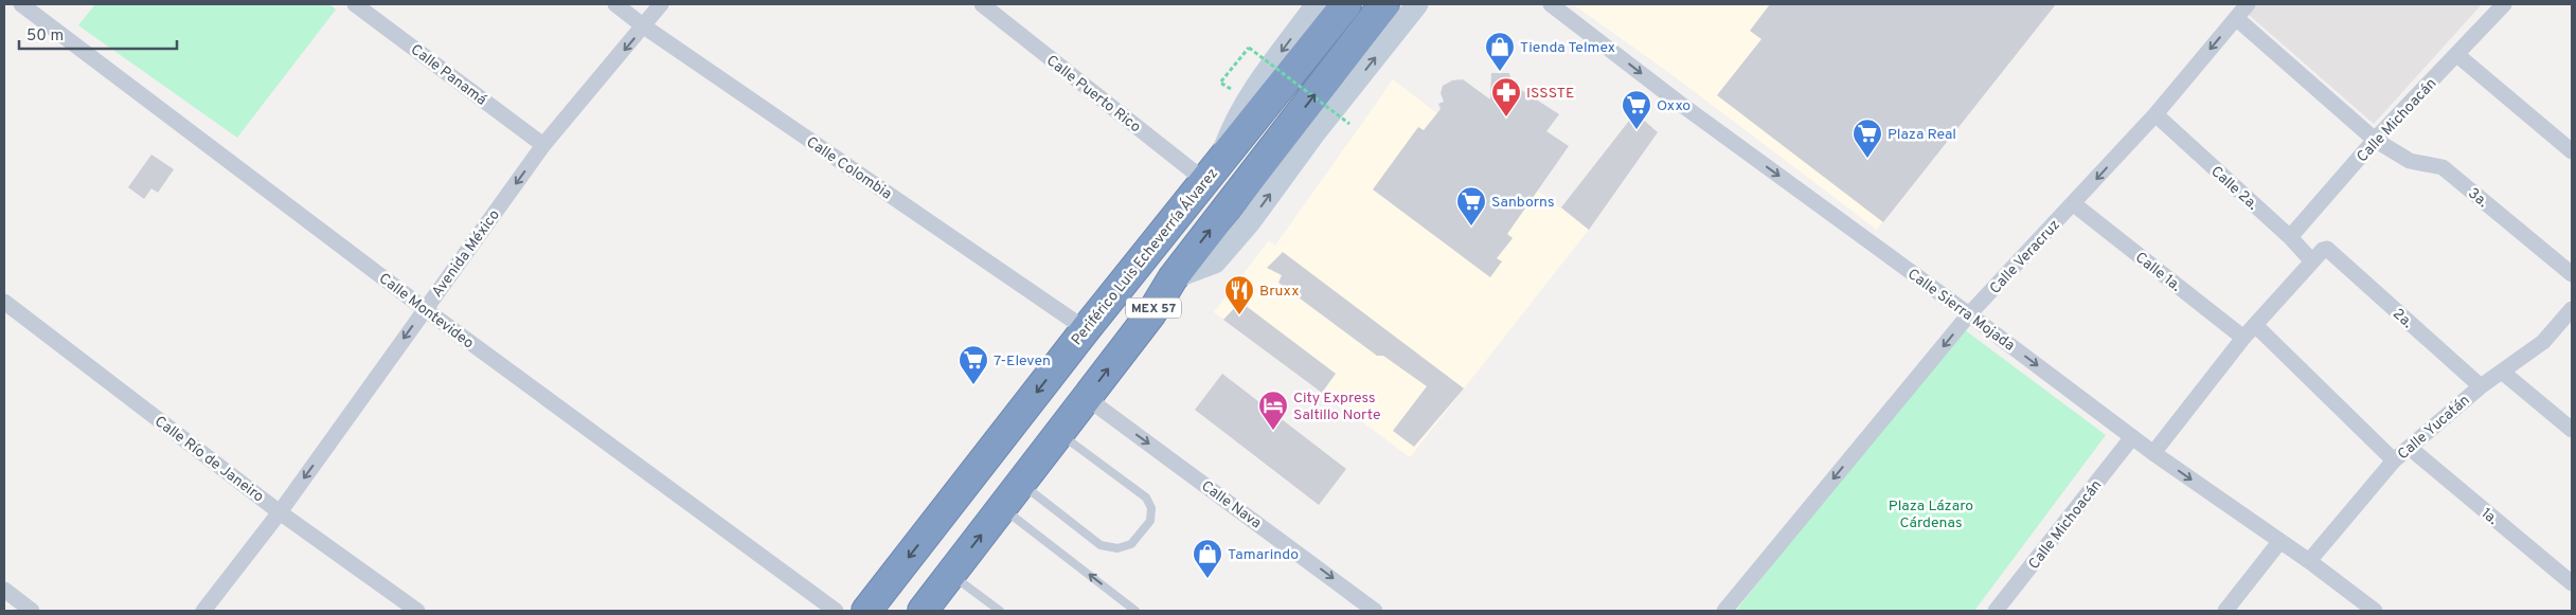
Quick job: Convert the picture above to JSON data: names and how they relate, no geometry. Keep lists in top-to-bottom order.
{
  "streets": {
    "highway": ["Periférico Luis Echeverría Álvarez", "MEX 57"],
    "street": [
      "Calle Panamá",
      "Calle Puerto Rico",
      "Calle Michoacán",
      "Calle Colombia",
      "Calle 2a.",
      "3a.",
      "Avenida México",
      "Calle Veracruz",
      "Calle 1a.",
      "Calle Sierra Mojada",
      "Calle Montevideo",
      "2a.",
      "Calle Yucatán",
      "Calle Río de Janeiro",
      "Calle Nava",
      "1a."
    ]
  },
  "crossings": [
    ["Calle Panamá", "Avenida México"],
    ["Calle Puerto Rico", "Periférico Luis Echeverría Álvarez"],
    ["Calle Michoacán", "Calle 2a."],
    ["Calle Michoacán", "3a."],
    ["Calle Michoacán", "Calle Sierra Mojada"],
    ["Calle Colombia", "Avenida México"],
    ["Calle Colombia", "Periférico Luis Echeverría Álvarez"],
    ["Calle 2a.", "Calle Veracruz"],
    ["Calle 2a.", "2a."],
    ["3a.", "Calle Veracruz"],
    ["Avenida México", "Calle Montevideo"],
    ["Avenida México", "Calle Río de Janeiro"],
    ["Calle Veracruz", "Calle 1a."],
    ["Calle Veracruz", "Calle Sierra Mojada"],
    ["MEX 57", "Calle Nava"],
    ["Calle Sierra Mojada", "Calle Yucatán"],
    ["2a.", "Calle Yucatán"],
    ["Calle Yucatán", "1a."]
  ],
  "one_way": [
    "Avenida México",
    "Calle Veracruz",
    "Calle Sierra Mojada",
    "Calle Nava"
  ],
  "parks": ["Plaza Lázaro Cárdenas"],
  "places": {
    "shop": ["Tienda Telmex", "Tamarindo"],
    "pharmacy": ["ISSSTE"],
    "supermarket": [
      "Oxxo",
      "Plaza Real",
      "Sanborns",
      "7-Eleven"
    ],
    "restaurant": ["Bruxx"],
    "hotel": ["City Express Saltillo Norte"]
  },
  "scale_bar": "50 m"
}
